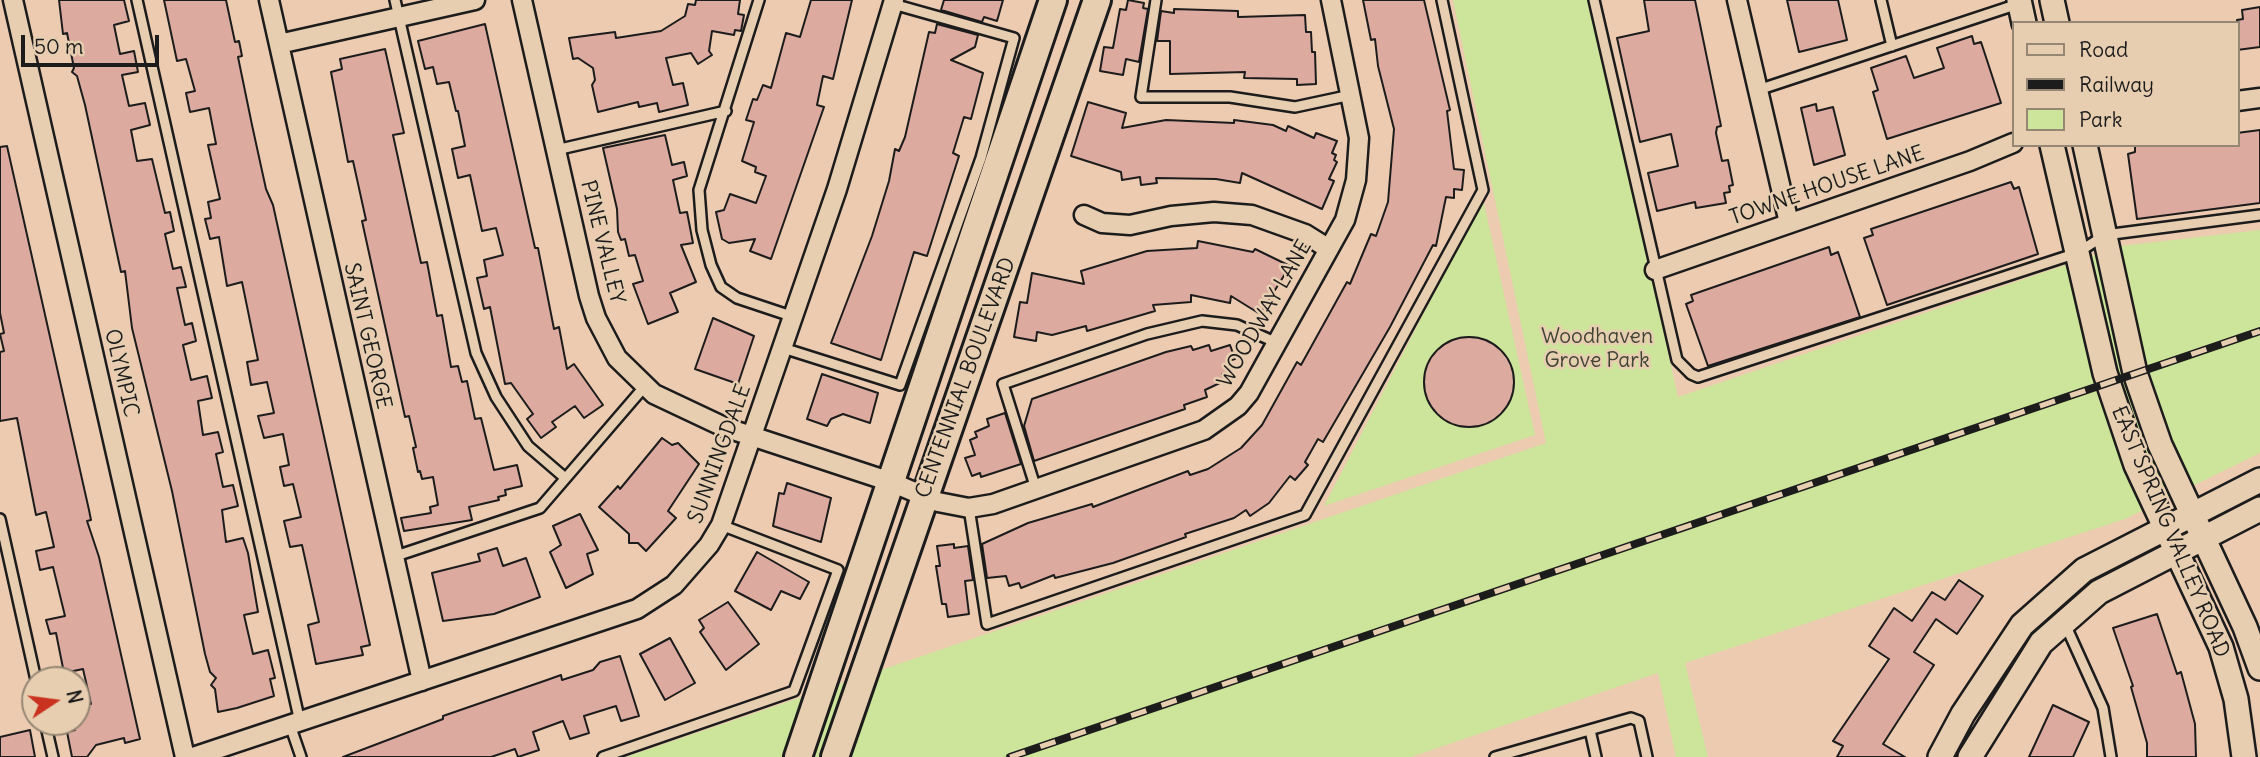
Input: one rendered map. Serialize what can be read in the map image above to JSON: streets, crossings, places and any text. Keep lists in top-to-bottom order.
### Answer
{
  "streets": {
    "main road": ["CENTENNIAL BOULEVARD"],
    "street": [
      "TOWNE HOUSE LANE",
      "PINE VALLEY",
      "WOODWAY LANE",
      "SAINT GEORGE",
      "OLYMPIC",
      "SUNNINGDALE",
      "EAST SPRING VALLEY ROAD"
    ]
  },
  "crossings": [
    ["PINE VALLEY", "WOODWAY LANE"],
    ["PINE VALLEY", "CENTENNIAL BOULEVARD"],
    ["PINE VALLEY", "SUNNINGDALE"],
    ["WOODWAY LANE", "CENTENNIAL BOULEVARD"],
    ["SAINT GEORGE", "SUNNINGDALE"]
  ],
  "parks": ["Woodhaven Grove Park"],
  "legend": ["Road", "Railway", "Park"],
  "scale_bar": "50 m",
  "north": "right"
}
